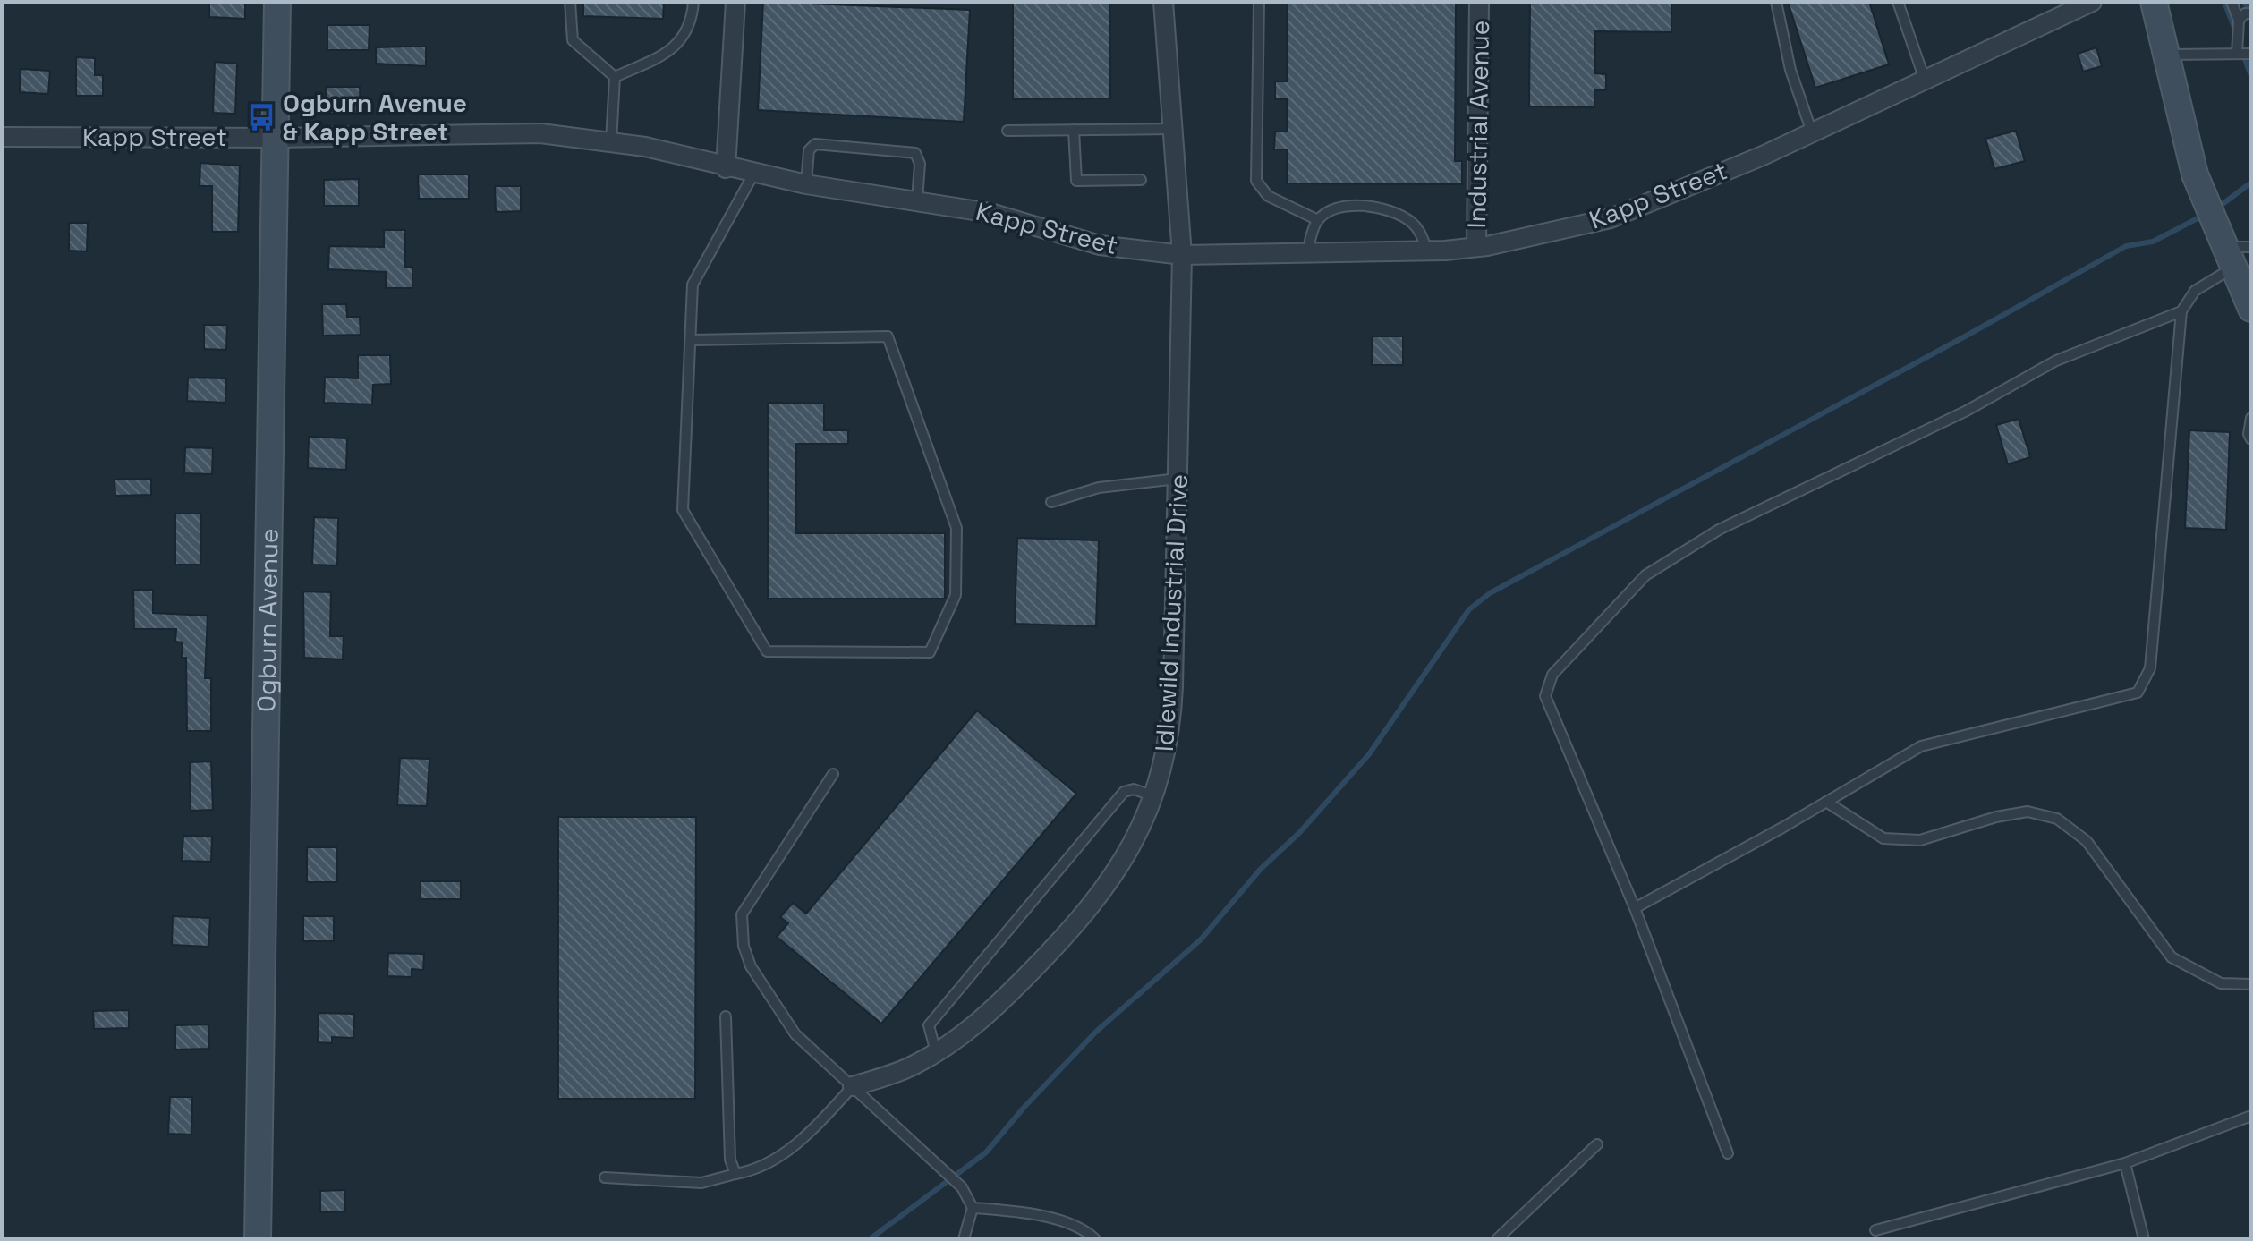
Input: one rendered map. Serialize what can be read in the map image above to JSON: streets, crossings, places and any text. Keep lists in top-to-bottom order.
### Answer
{
  "streets": {
    "street": [
      "Industrial Avenue",
      "Kapp Street",
      "Idlewild Industrial Drive",
      "Ogburn Avenue"
    ]
  },
  "crossings": [
    ["Industrial Avenue", "Kapp Street"],
    ["Kapp Street", "Idlewild Industrial Drive"],
    ["Kapp Street", "Ogburn Avenue"]
  ],
  "places": {
    "bus stop": ["Ogburn Avenue & Kapp Street"]
  }
}
